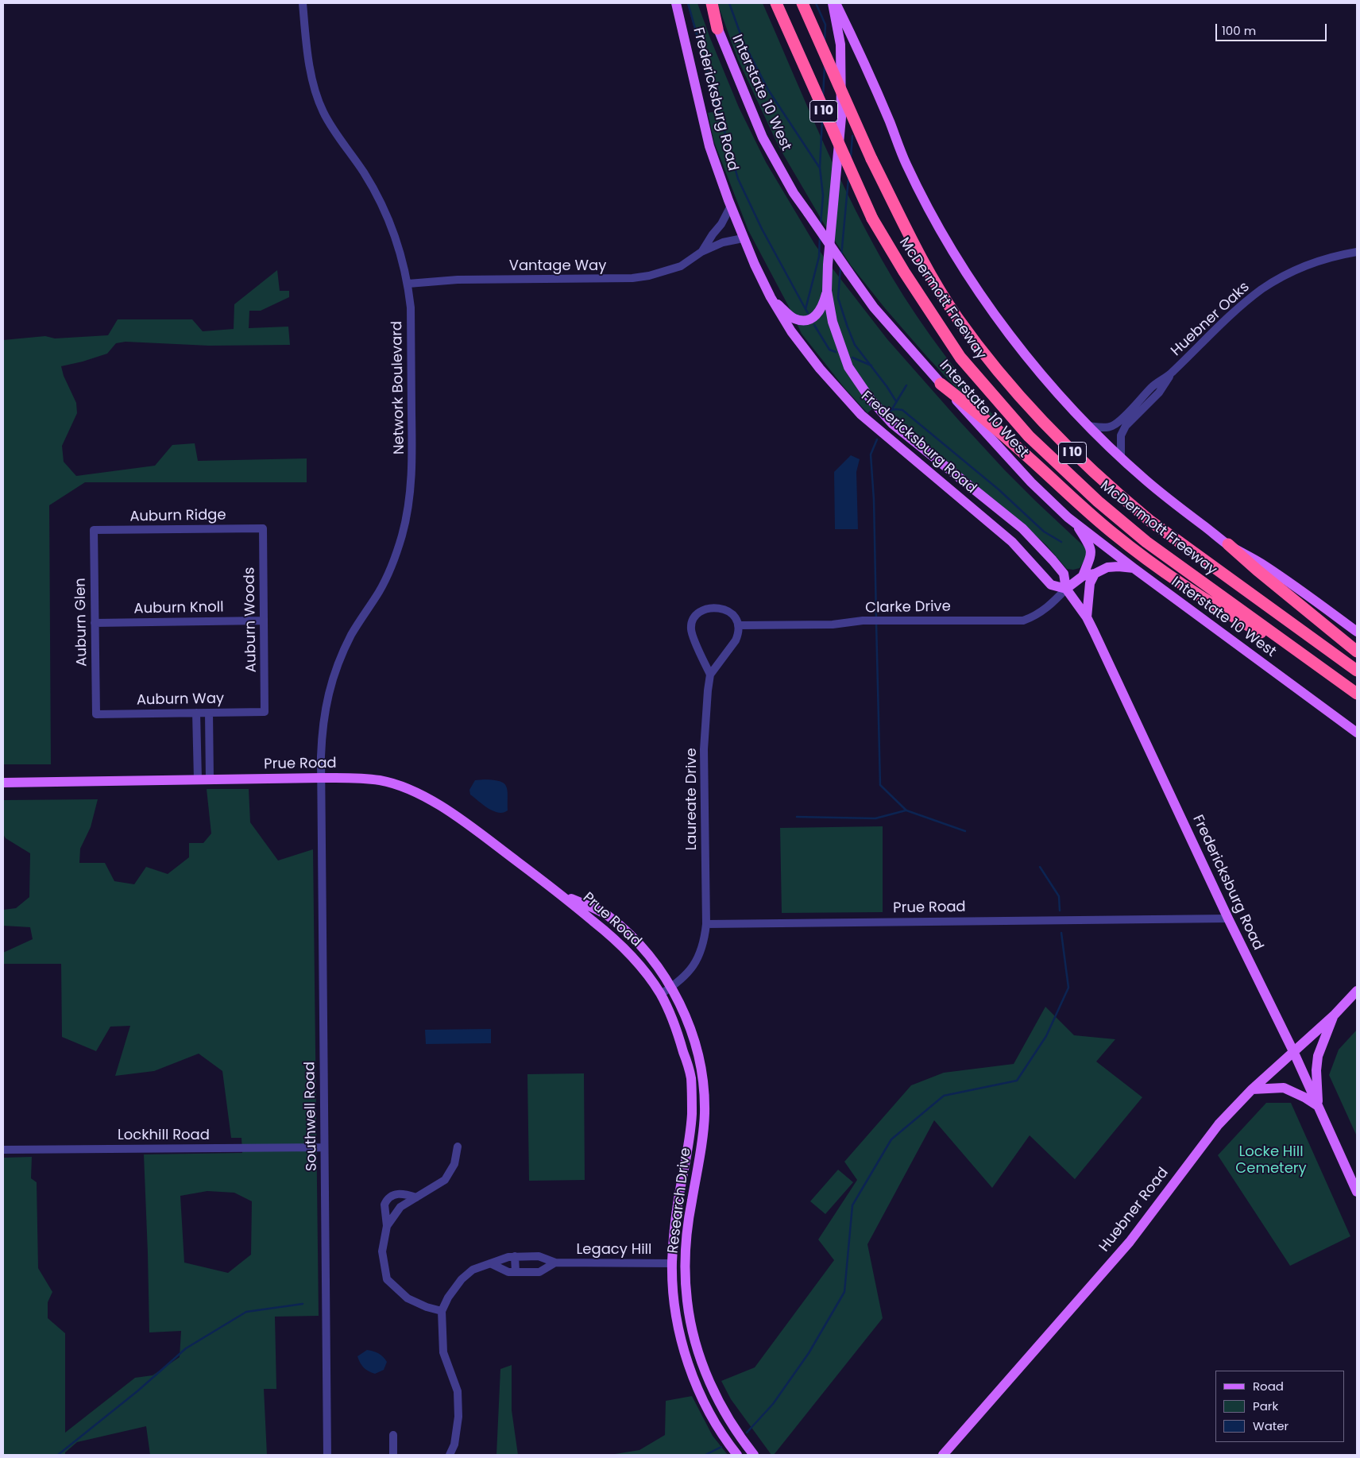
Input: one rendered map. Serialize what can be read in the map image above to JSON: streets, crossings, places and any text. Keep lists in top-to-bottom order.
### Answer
{
  "streets": {
    "highway": ["I 10", "McDermott Freeway"],
    "main road": [
      "Interstate 10 West",
      "Fredericksburg Road",
      "Prue Road",
      "Research Drive",
      "Huebner Road"
    ],
    "street": [
      "Vantage Way",
      "Huebner Oaks",
      "Network Boulevard",
      "Auburn Ridge",
      "Clarke Drive",
      "Auburn Knoll",
      "Auburn Woods",
      "Auburn Glen",
      "Auburn Way",
      "Laureate Drive",
      "Southwell Road",
      "Lockhill Road",
      "Legacy Hill"
    ]
  },
  "crossings": [
    ["Fredericksburg Road", "Vantage Way"],
    ["Fredericksburg Road", "Clarke Drive"],
    ["Fredericksburg Road", "Prue Road"],
    ["Fredericksburg Road", "Huebner Road"],
    ["Vantage Way", "Network Boulevard"],
    ["Network Boulevard", "Prue Road"],
    ["Network Boulevard", "Southwell Road"],
    ["Auburn Ridge", "Auburn Woods"],
    ["Auburn Ridge", "Auburn Glen"],
    ["Clarke Drive", "Laureate Drive"],
    ["Auburn Knoll", "Auburn Woods"],
    ["Auburn Knoll", "Auburn Glen"],
    ["Auburn Woods", "Auburn Way"],
    ["Auburn Glen", "Auburn Way"],
    ["Prue Road", "Laureate Drive"],
    ["Prue Road", "Southwell Road"],
    ["Prue Road", "Research Drive"],
    ["Southwell Road", "Lockhill Road"],
    ["Research Drive", "Legacy Hill"]
  ],
  "parks": ["Locke Hill Cemetery"],
  "legend": ["Road", "Park", "Water"],
  "scale_bar": "100 m"
}
